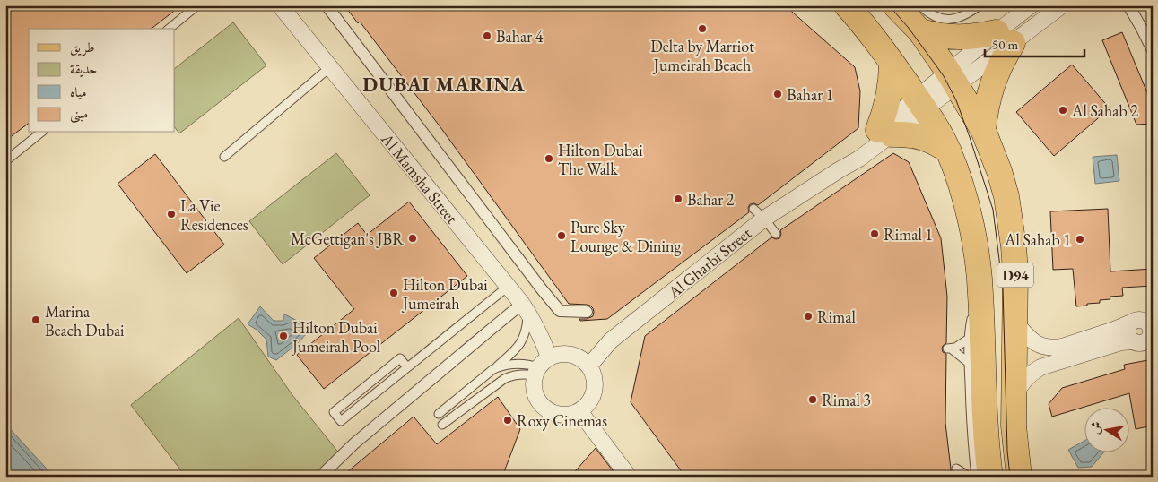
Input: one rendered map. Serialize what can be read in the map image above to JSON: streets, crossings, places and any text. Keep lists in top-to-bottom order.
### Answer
{
  "streets": {
    "main road": ["D94"],
    "street": ["Al Mamsha Street", "Al Gharbi Street"]
  },
  "crossings": [
    ["Al Mamsha Street", "Al Gharbi Street"],
    ["Al Gharbi Street", "D94"]
  ],
  "districts": ["DUBAI MARINA"],
  "places": [
    "Delta by Marriot Jumeirah Beach",
    "Bahar 4",
    "Bahar 1",
    "Al Sahab 2",
    "Hilton Dubai The Walk",
    "Bahar 2",
    "La Vie Residences",
    "Rimal 1",
    "Pure Sky Lounge & Dining",
    "McGettigan's JBR",
    "Al Sahab 1",
    "Hilton Dubai Jumeirah",
    "Rimal",
    "Marina Beach Dubai",
    "Hilton Dubai Jumeirah Pool",
    "Rimal 3",
    "Roxy Cinemas"
  ],
  "legend": [
    "طريق",
    "حديقة",
    "مياه",
    "مبنى"
  ],
  "scale_bar": "50 m",
  "north": "left"
}
